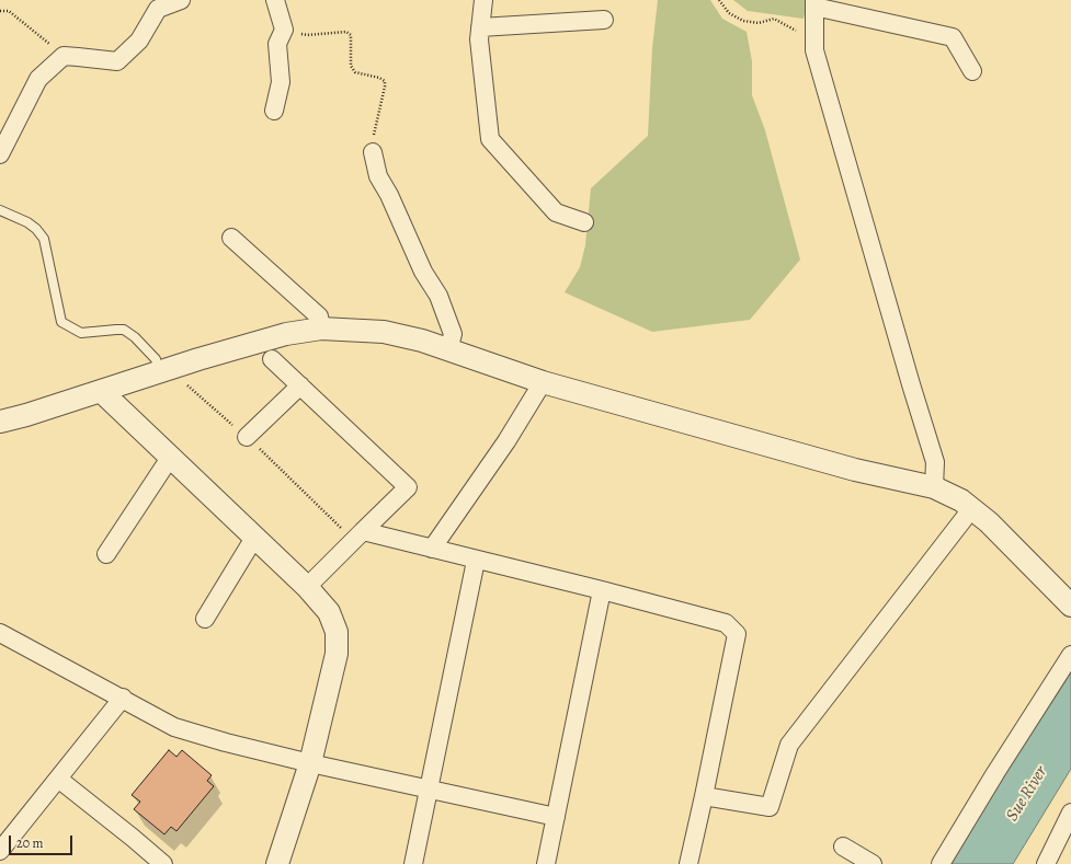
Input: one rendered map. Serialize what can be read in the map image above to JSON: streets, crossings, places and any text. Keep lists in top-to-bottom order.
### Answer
{
  "water": ["Sue River"],
  "scale_bar": "20 m"
}
